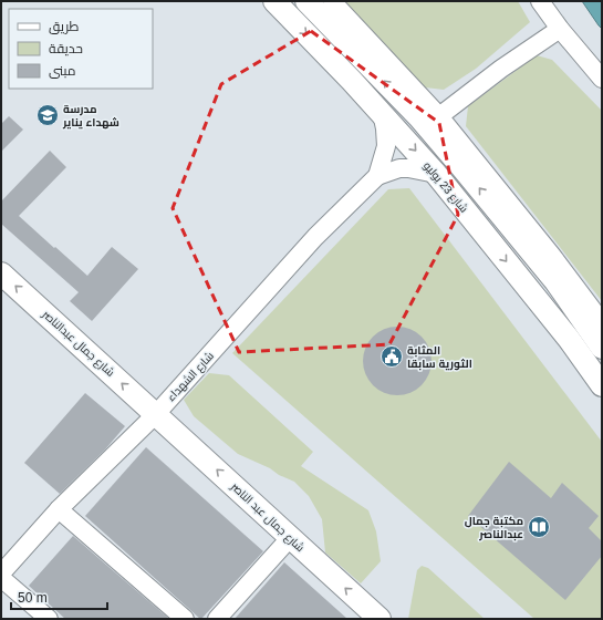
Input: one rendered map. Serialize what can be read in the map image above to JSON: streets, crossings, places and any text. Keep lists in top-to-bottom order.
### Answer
{
  "streets": {
    "main road": ["شارع 23 يوليو", "شارع جمال عبدالناصر", "شارع جمال عبد الناصر"],
    "street": ["شارع الشهداء"]
  },
  "crossings": [
    ["شارع 23 يوليو", "شارع الشهداء"],
    ["شارع جمال عبدالناصر", "شارع الشهداء"],
    ["شارع جمال عبدالناصر", "شارع جمال عبد الناصر"],
    ["شارع الشهداء", "شارع جمال عبد الناصر"]
  ],
  "one_way": ["شارع جمال عبدالناصر", "شارع جمال عبد الناصر"],
  "places": {
    "school or university": ["مدرسة شهداء يناير"],
    "public building": ["المثابة الثورية سابقا"],
    "library": ["مكتبة جمال عبدالناصر"]
  },
  "legend": ["طريق", "حديقة", "مبنى"],
  "scale_bar": "50 m"
}
